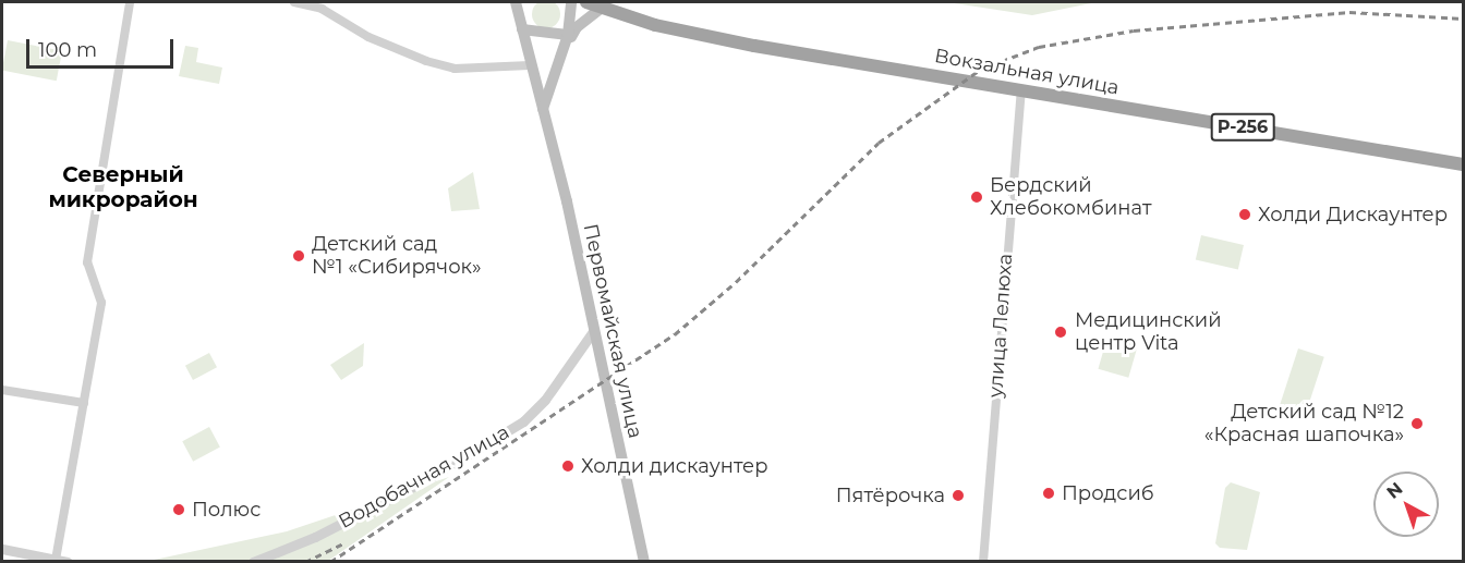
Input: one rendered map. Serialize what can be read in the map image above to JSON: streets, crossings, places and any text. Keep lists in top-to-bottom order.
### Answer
{
  "streets": {
    "highway": ["Вокзальная улица", "Р-256"],
    "main road": ["Первомайская улица"],
    "street": ["улица Лелюха", "Водобачная улица"]
  },
  "crossings": [
    ["Вокзальная улица", "улица Лелюха"],
    ["Первомайская улица", "Водобачная улица"]
  ],
  "districts": ["Северный микрорайон"],
  "places": [
    "Бердский Хлебокомбинат",
    "Холди Дискаунтер",
    "Детский сад №1 «Сибирячок»",
    "Медицинский центр Vita",
    "Детский сад №12 «Красная шапочка»",
    "Холди дискаунтер",
    "Продсиб",
    "Пятёрочка",
    "Полюс"
  ],
  "scale_bar": "100 m",
  "north": "top left"
}
